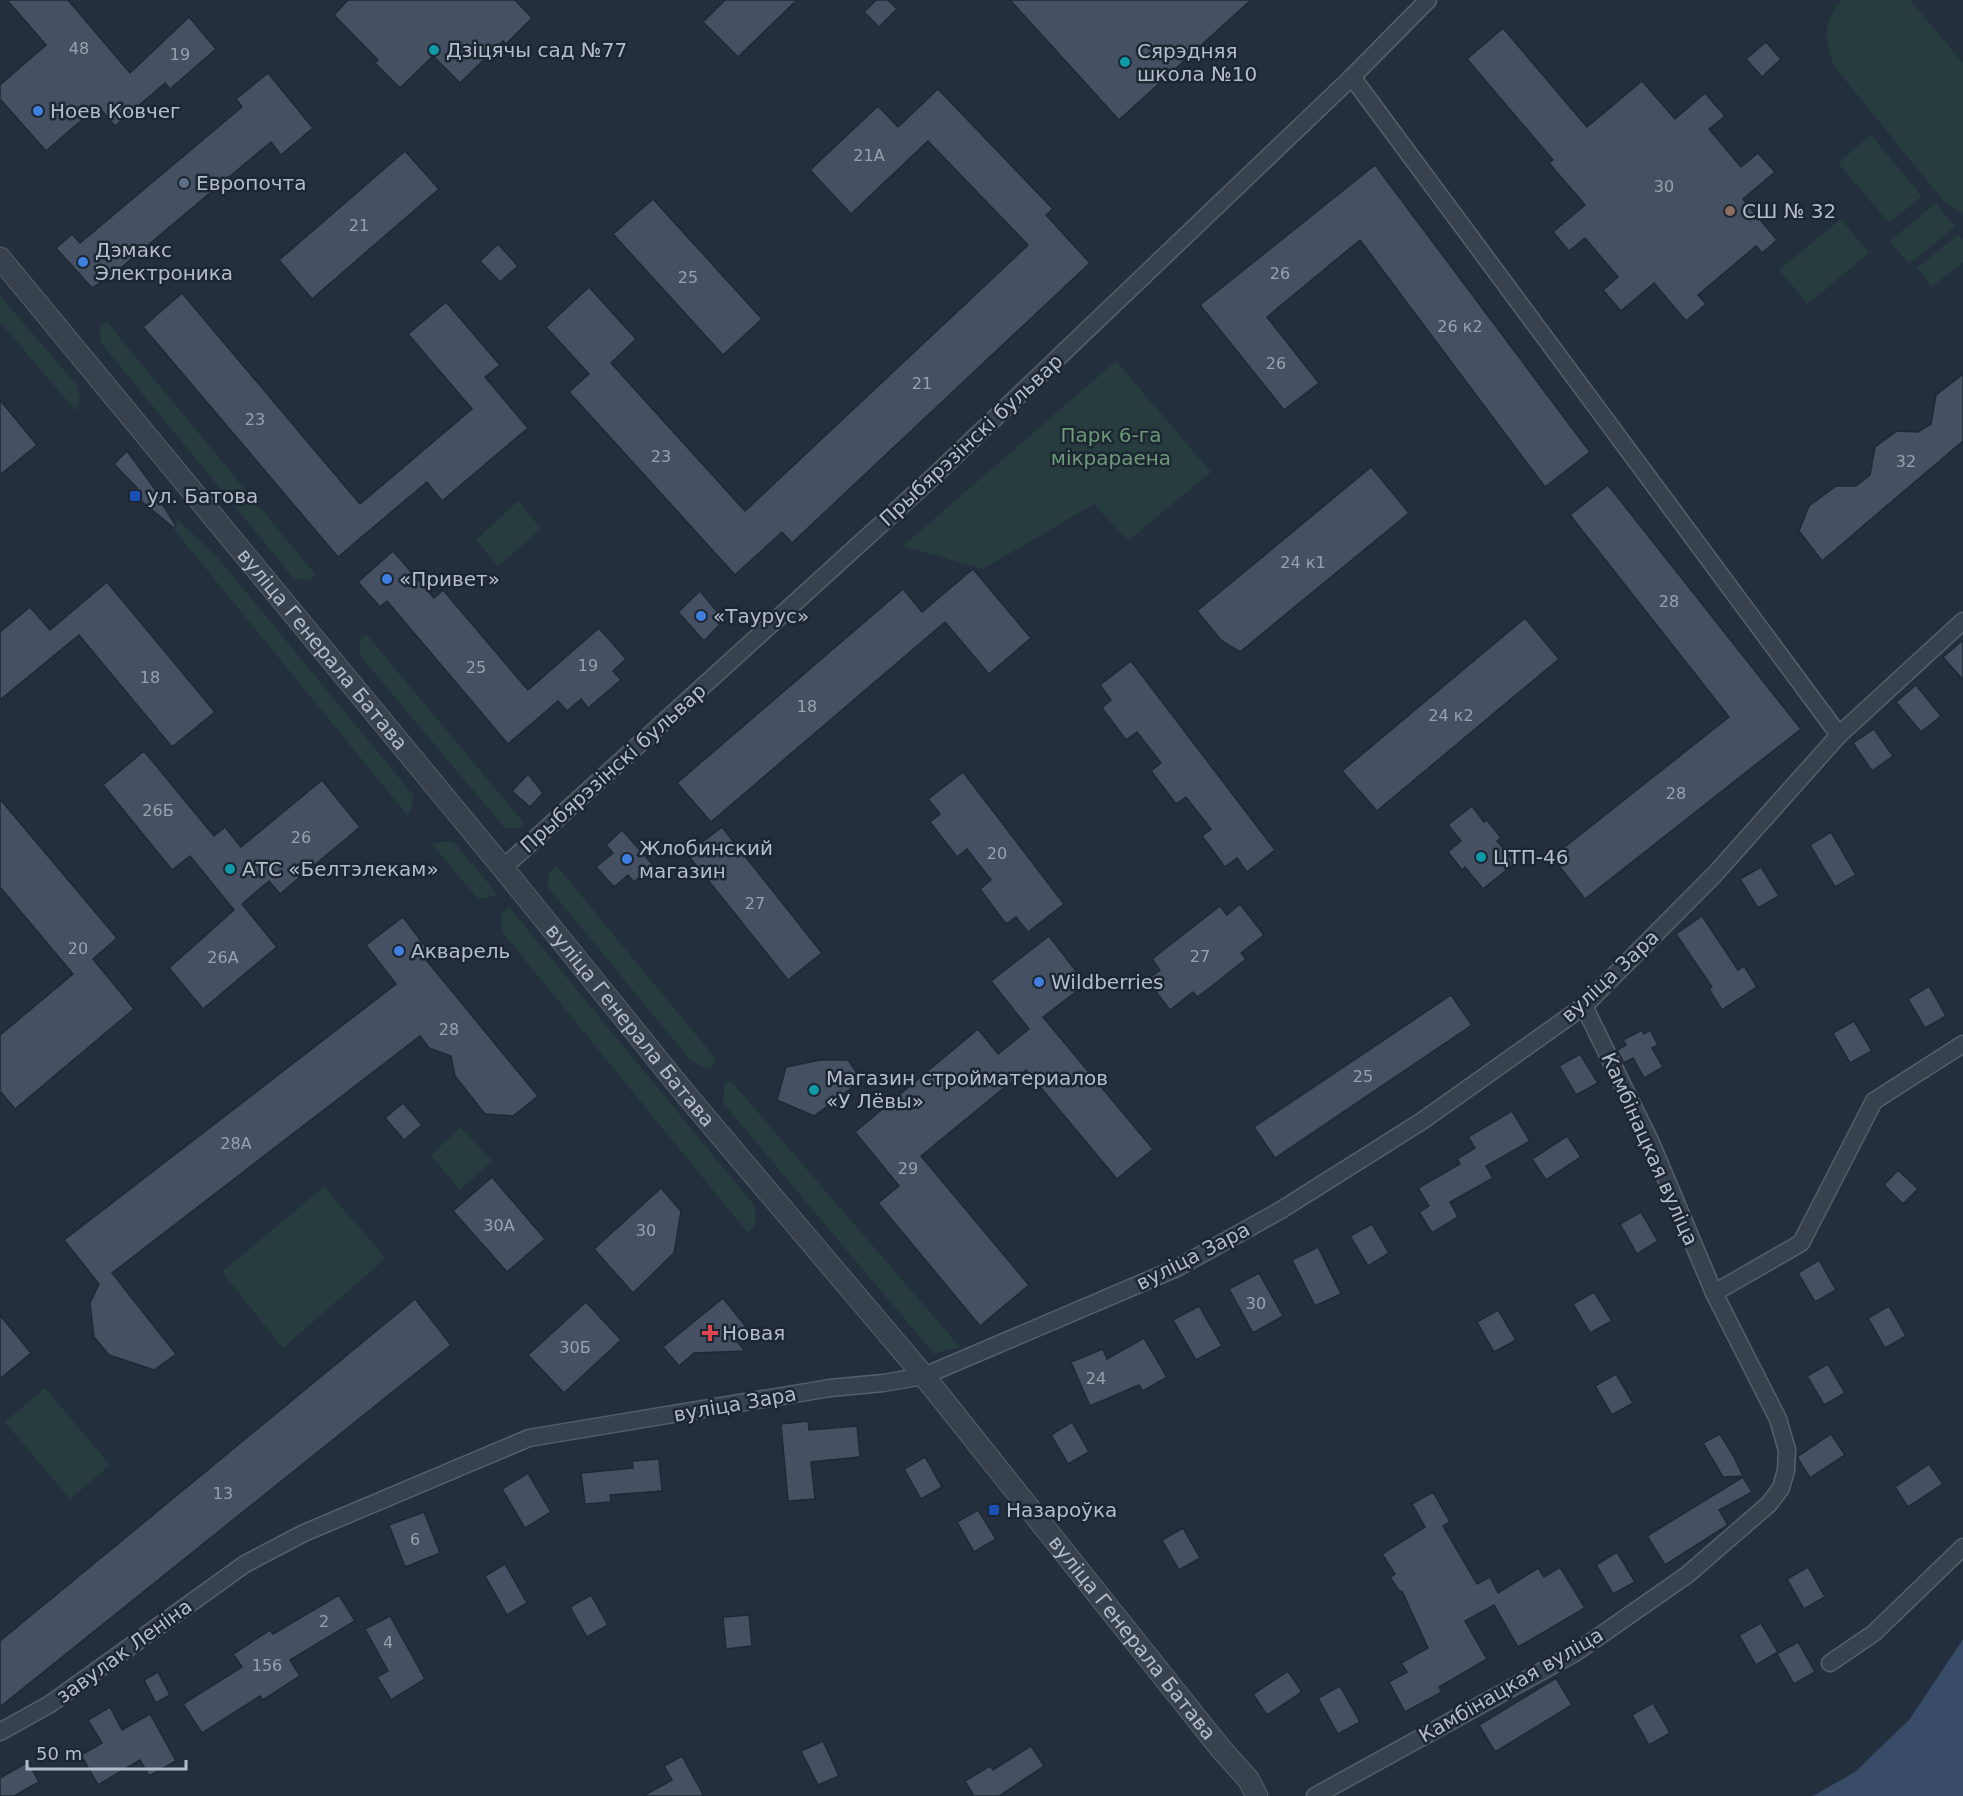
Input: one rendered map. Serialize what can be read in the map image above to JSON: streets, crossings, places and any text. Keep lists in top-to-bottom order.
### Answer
{
  "streets": {
    "street": [
      "Прыбярэзінскі бульвар",
      "вуліца Генерала Батава",
      "вуліца Зара",
      "Камбінацкая вуліца",
      "завулак Леніна"
    ]
  },
  "crossings": [
    ["Прыбярэзінскі бульвар", "вуліца Генерала Батава"],
    ["вуліца Генерала Батава", "вуліца Зара"],
    ["вуліца Зара", "Камбінацкая вуліца"],
    ["вуліца Зара", "завулак Леніна"]
  ],
  "parks": ["Парк 6-га мікрараена"],
  "places": {
    "other": [
      "Дзіцячы сад №77",
      "Сярэдняя школа №10",
      "Ноев Ковчег",
      "Европочта",
      "СШ № 32",
      "Дэмакс Электроника",
      "«Привет»",
      "«Таурус»",
      "ЦТП-46",
      "Жлобинский магазин",
      "АТС «Белтэлекам»",
      "Акварель",
      "Wildberries",
      "Магазин стройматериалов «У Лёвы»"
    ],
    "transit": ["ул. Батова", "Назароўка"],
    "health": ["Новая"]
  },
  "house_numbers": [
    "48",
    "19",
    "21А",
    "30",
    "21",
    "26",
    "25",
    "26 к2",
    "26",
    "21",
    "23",
    "23",
    "32",
    "24 к1",
    "28",
    "19",
    "25",
    "18",
    "18",
    "24 к2",
    "28",
    "26Б",
    "26",
    "20",
    "27",
    "20",
    "27",
    "26А",
    "28",
    "25",
    "28А",
    "29",
    "30А",
    "30",
    "30",
    "30Б",
    "24",
    "13",
    "6",
    "2",
    "4",
    "156"
  ],
  "scale_bar": "50 m"
}
